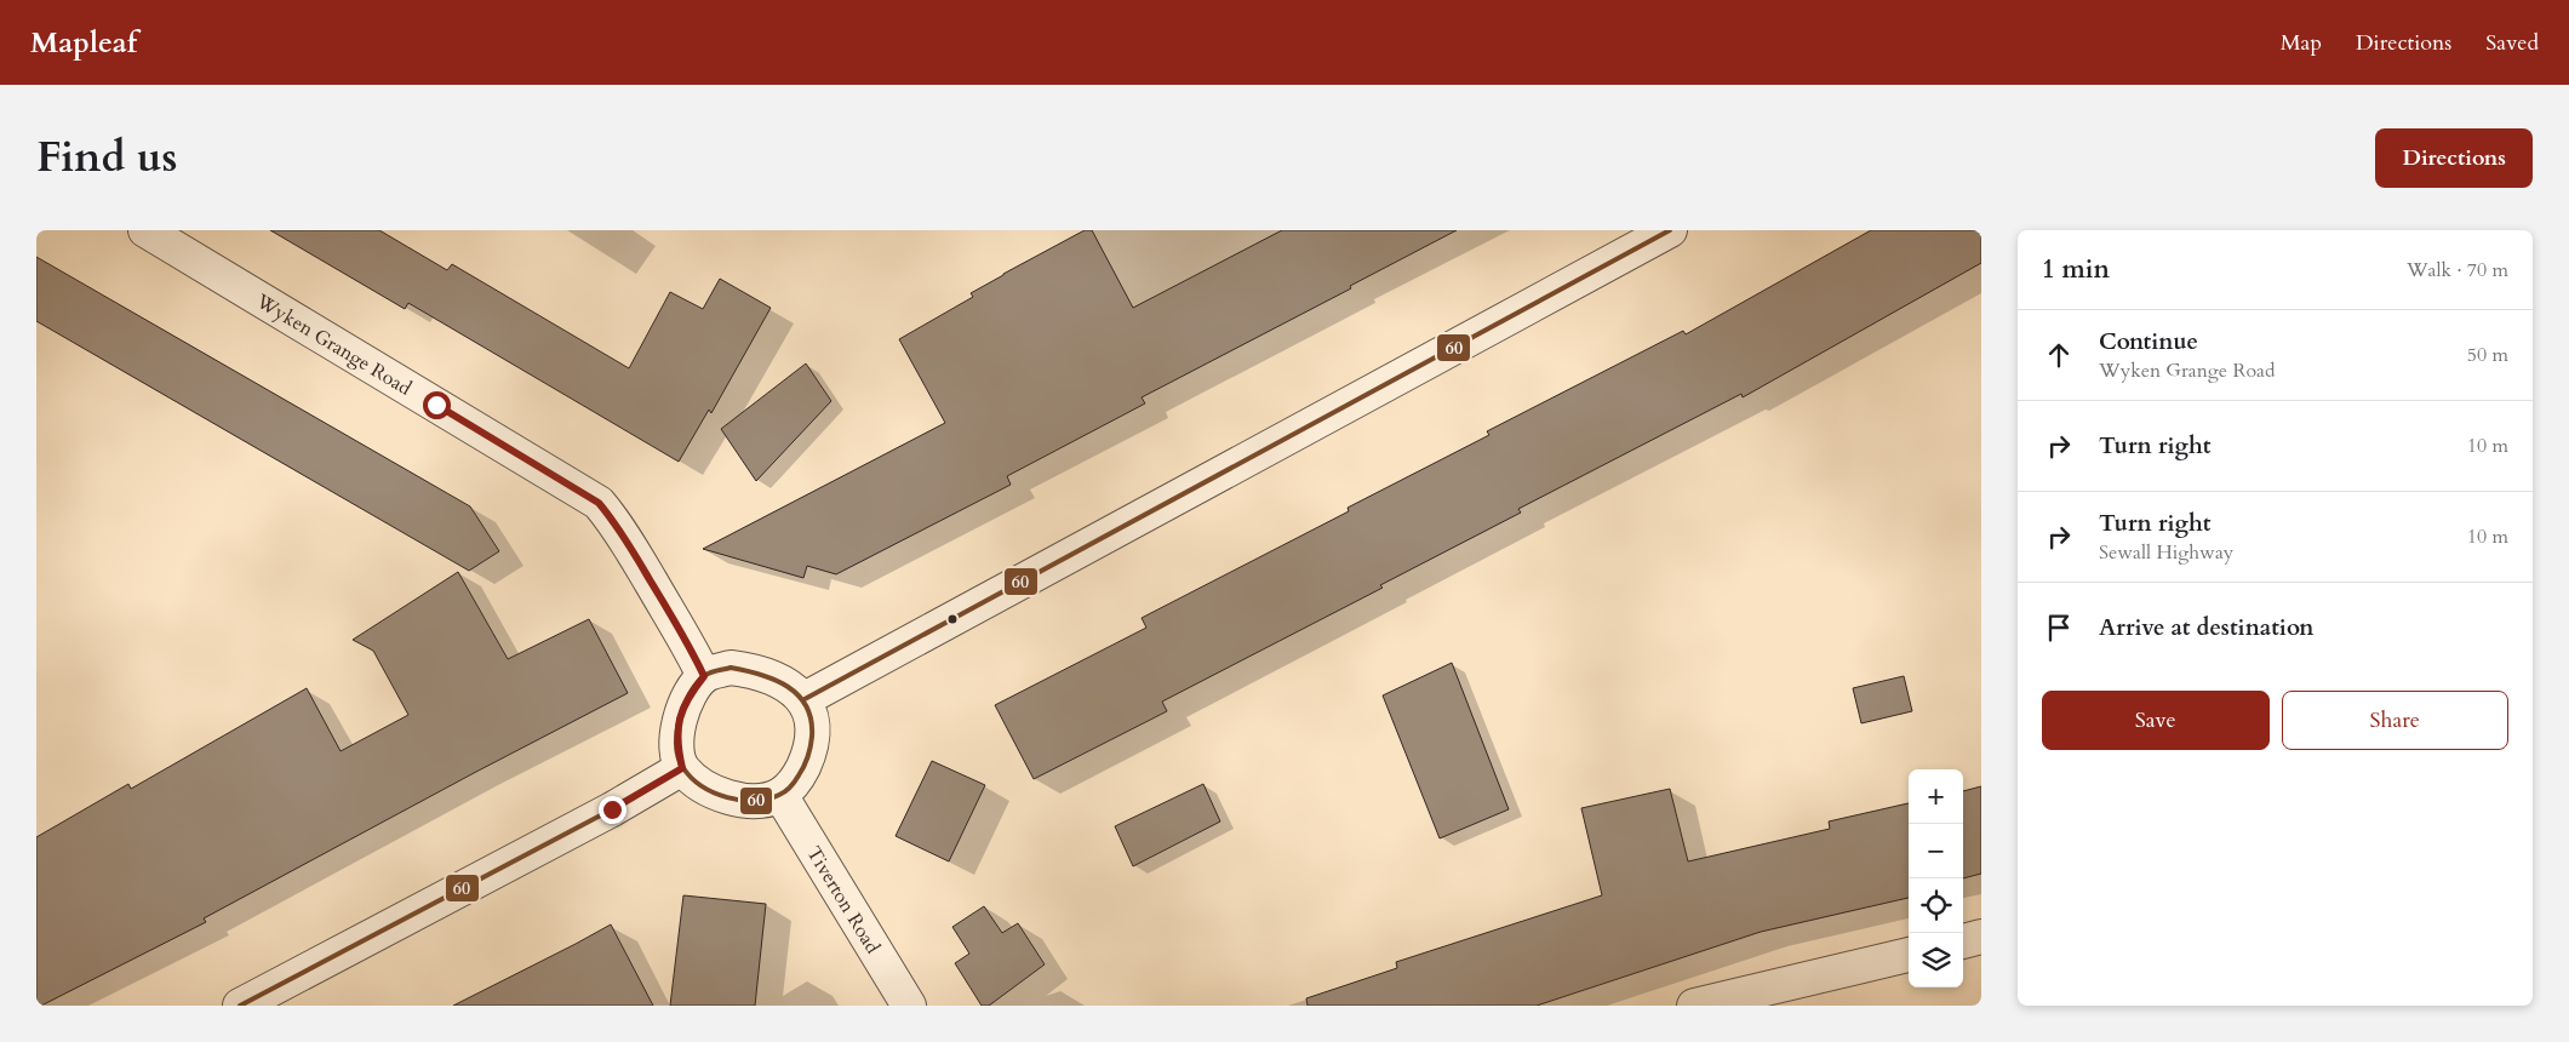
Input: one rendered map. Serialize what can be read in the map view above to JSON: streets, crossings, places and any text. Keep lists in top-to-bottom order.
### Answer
{
  "streets": {
    "street": ["Wyken Grange Road", "Tiverton Road"]
  },
  "crossings": [
    ["Wyken Grange Road", "Tiverton Road"]
  ],
  "lines": ["transit line 60"],
  "page": {
    "header": "Mapleaf",
    "nav": ["Map", "Directions", "Saved"],
    "title": "Find us",
    "buttons": [
      "Directions",
      ["Save", "Share"]
    ],
    "heading": ["1 min", "Walk · 70 m"],
    "list": [
      ["Continue", "Wyken Grange Road", "50 m"],
      ["Turn right", "10 m"],
      ["Turn right", "Sewall Highway", "10 m"],
      "Arrive at destination"
    ],
    "map_buttons": ["+", "−"]
  }
}
